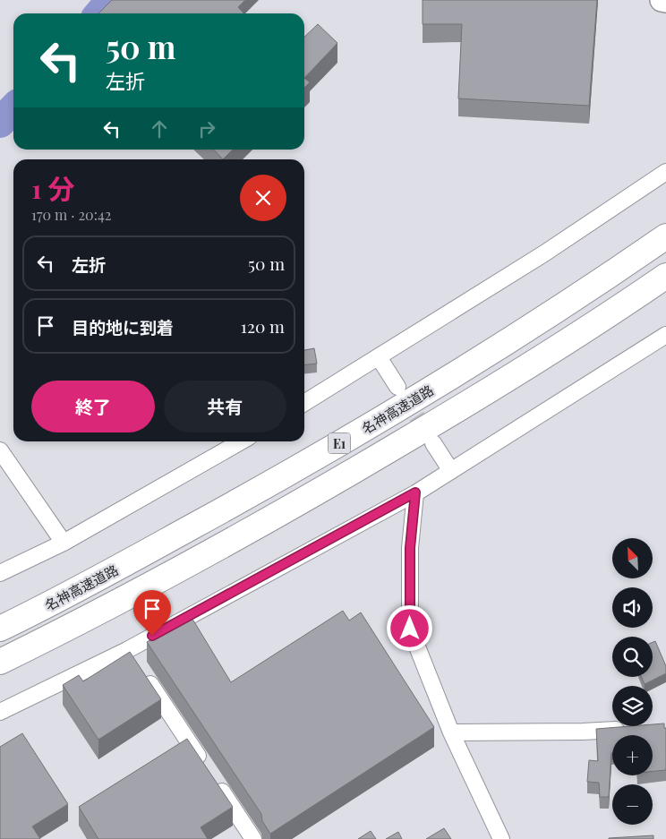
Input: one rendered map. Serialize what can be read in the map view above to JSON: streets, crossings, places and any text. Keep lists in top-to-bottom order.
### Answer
{
  "streets": {
    "highway": ["名神高速道路", "E1"]
  },
  "north": "top left",
  "page": {
    "turn": ["50 m", "左折"],
    "heading": ["1 分", "170 m · 20:42"],
    "list": [
      {
        "name": "左折",
        "value": "50 m"
      },
      {
        "name": "目的地に到着",
        "value": "120 m"
      }
    ],
    "buttons": ["終了", "共有"],
    "map_buttons": ["+", "−"]
  }
}
